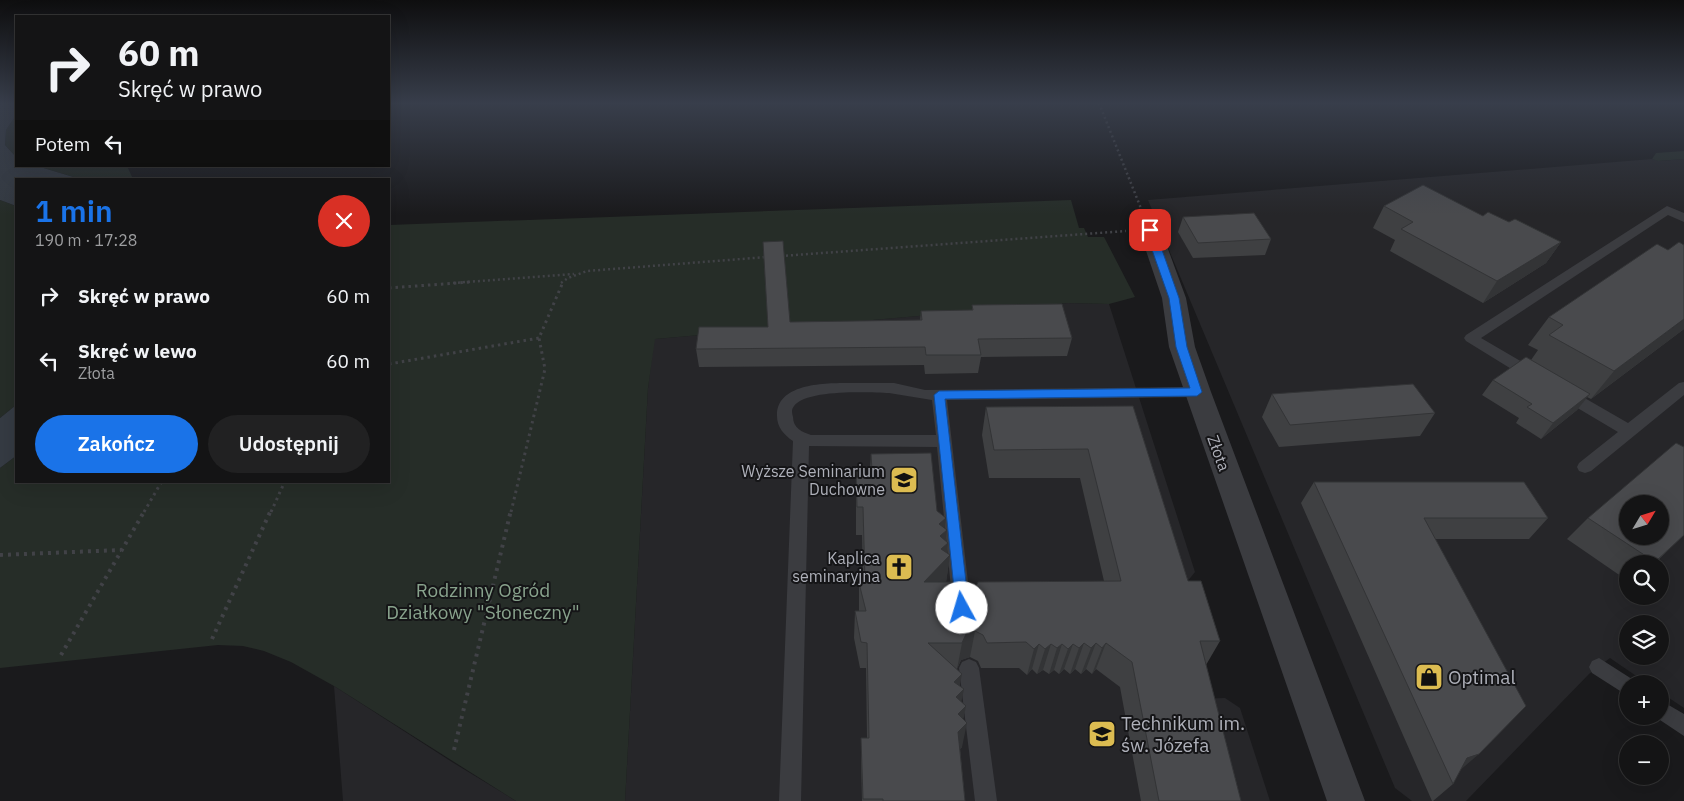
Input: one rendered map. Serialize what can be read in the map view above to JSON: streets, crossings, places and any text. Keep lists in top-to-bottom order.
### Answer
{
  "streets": {
    "street": ["Złota"]
  },
  "parks": ["Rodzinny Ogród Działkowy \"Słoneczny\""],
  "places": {
    "school or university": ["Wyższe Seminarium Duchowne", "Technikum im. św. Józefa"],
    "church": ["Kaplica seminaryjna"],
    "shop": ["Optimal"]
  },
  "north": "top right",
  "page": {
    "turn": ["60 m", "Skręć w prawo"],
    "then": "Potem",
    "heading": ["1 min", "190 m · 17:28"],
    "list": [
      {
        "name": "Skręć w prawo",
        "value": "60 m"
      },
      {
        "name": "Skręć w lewo",
        "note": "Złota",
        "value": "60 m"
      }
    ],
    "buttons": ["Zakończ", "Udostępnij"],
    "map_buttons": ["+", "−"]
  }
}
